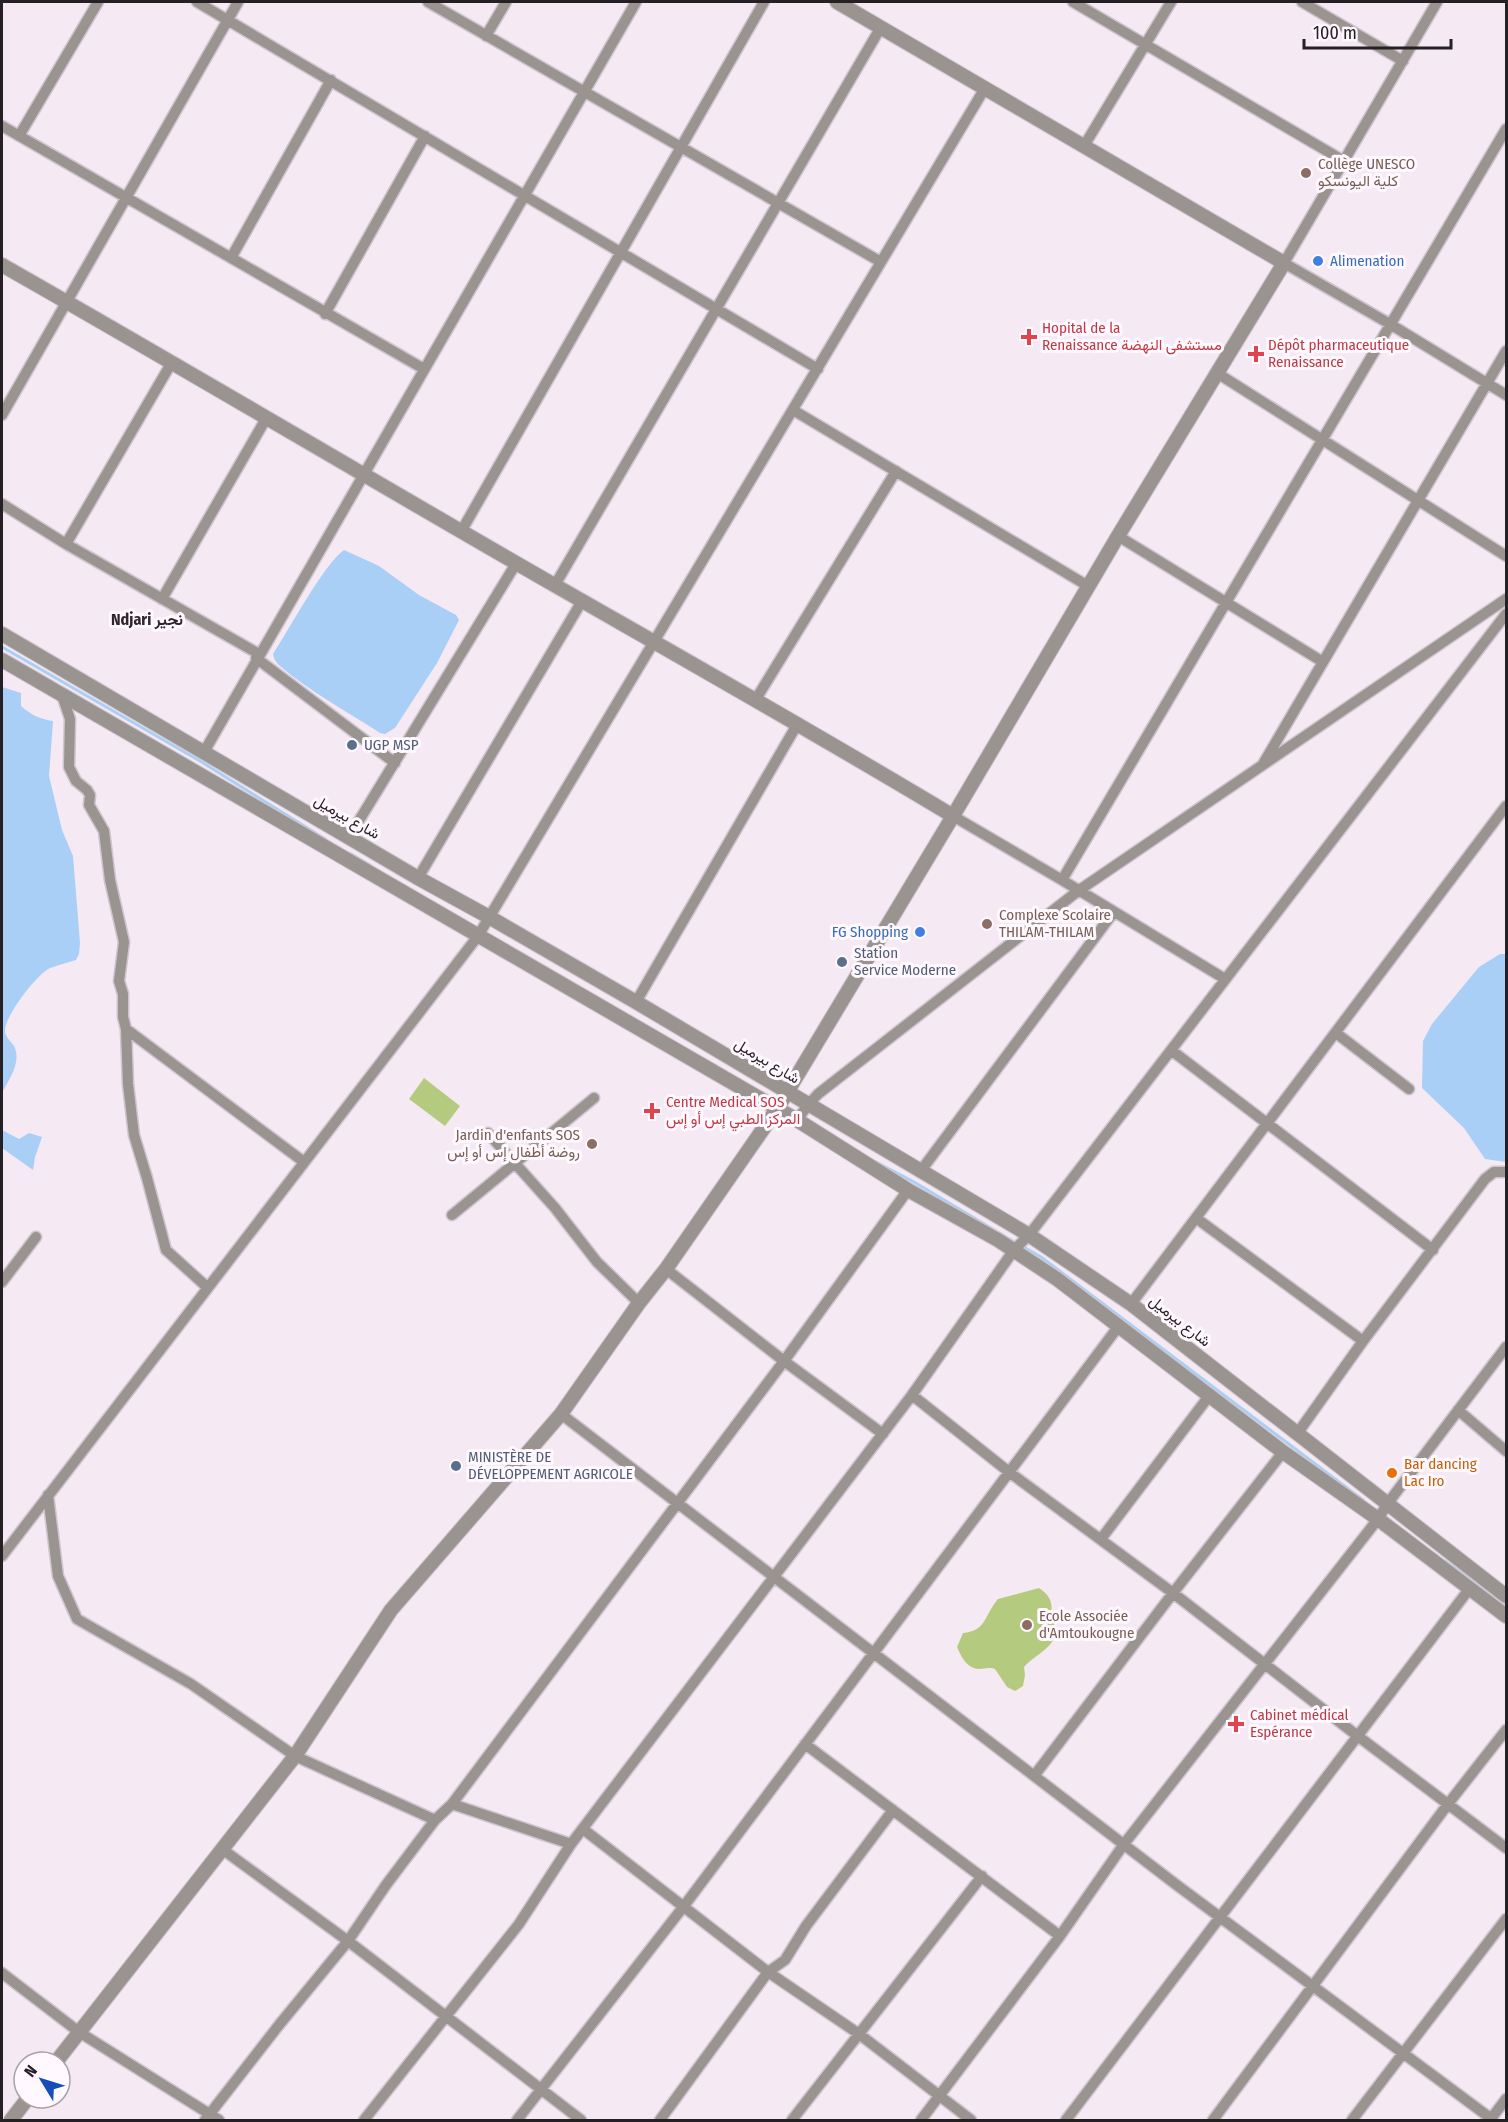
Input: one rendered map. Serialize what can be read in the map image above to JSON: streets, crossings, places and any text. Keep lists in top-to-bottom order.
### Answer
{
  "streets": {
    "street": ["شارع بيرميل"]
  },
  "districts": ["Ndjari نجير"],
  "places": {
    "other": [
      "Collège UNESCO كلية اليونسكو",
      "Alimenation",
      "UGP MSP",
      "Complexe Scolaire THILAM-THILAM",
      "FG Shopping",
      "Station Service Moderne",
      "Jardin d'enfants SOS روضة أطفال إس أو إس",
      "MINISTÈRE DE DÉVELOPPEMENT AGRICOLE",
      "Bar dancing Lac Iro",
      "Ecole Associée d'Amtoukougne"
    ],
    "health": [
      "Hopital de la Renaissance مستشفى النهضة",
      "Dépôt pharmaceutique Renaissance",
      "Centre Medical SOS المركز الطبي إس أو إس",
      "Cabinet médical Espérance"
    ]
  },
  "scale_bar": "100 m",
  "north": "top left"
}
